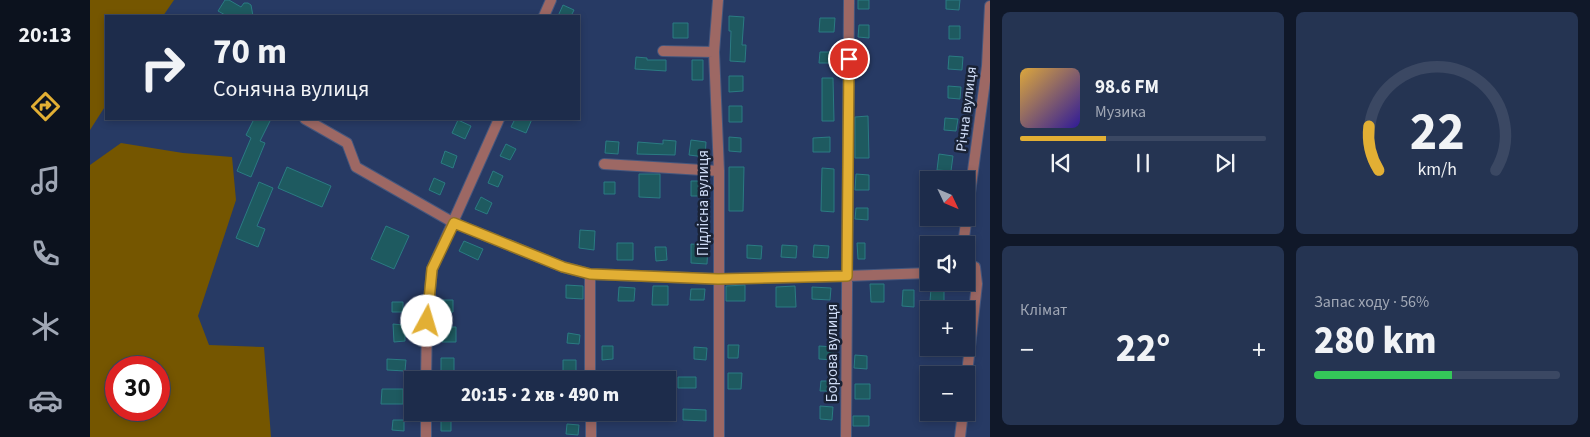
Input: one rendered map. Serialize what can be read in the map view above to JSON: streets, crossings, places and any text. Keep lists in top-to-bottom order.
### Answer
{
  "streets": {
    "street": ["Річна вулиця", "Підлісна вулиця", "Борова вулиця"]
  },
  "north": "bottom right",
  "page": {
    "tabs": "20:13",
    "turn": ["70 m", "Сонячна вулиця"],
    "song": ["98.6 FM", "Музика"],
    "map_buttons": ["+", "−"],
    "tile": [
      "Клімат",
      ["Запас ходу · 56%", "280 km"]
    ],
    "heat": ["−", "22°", "+"],
    "limit": "30",
    "trip": "20:15 · 2 хв · 490 m",
    "gauge": ["22", "km/h"]
  }
}
